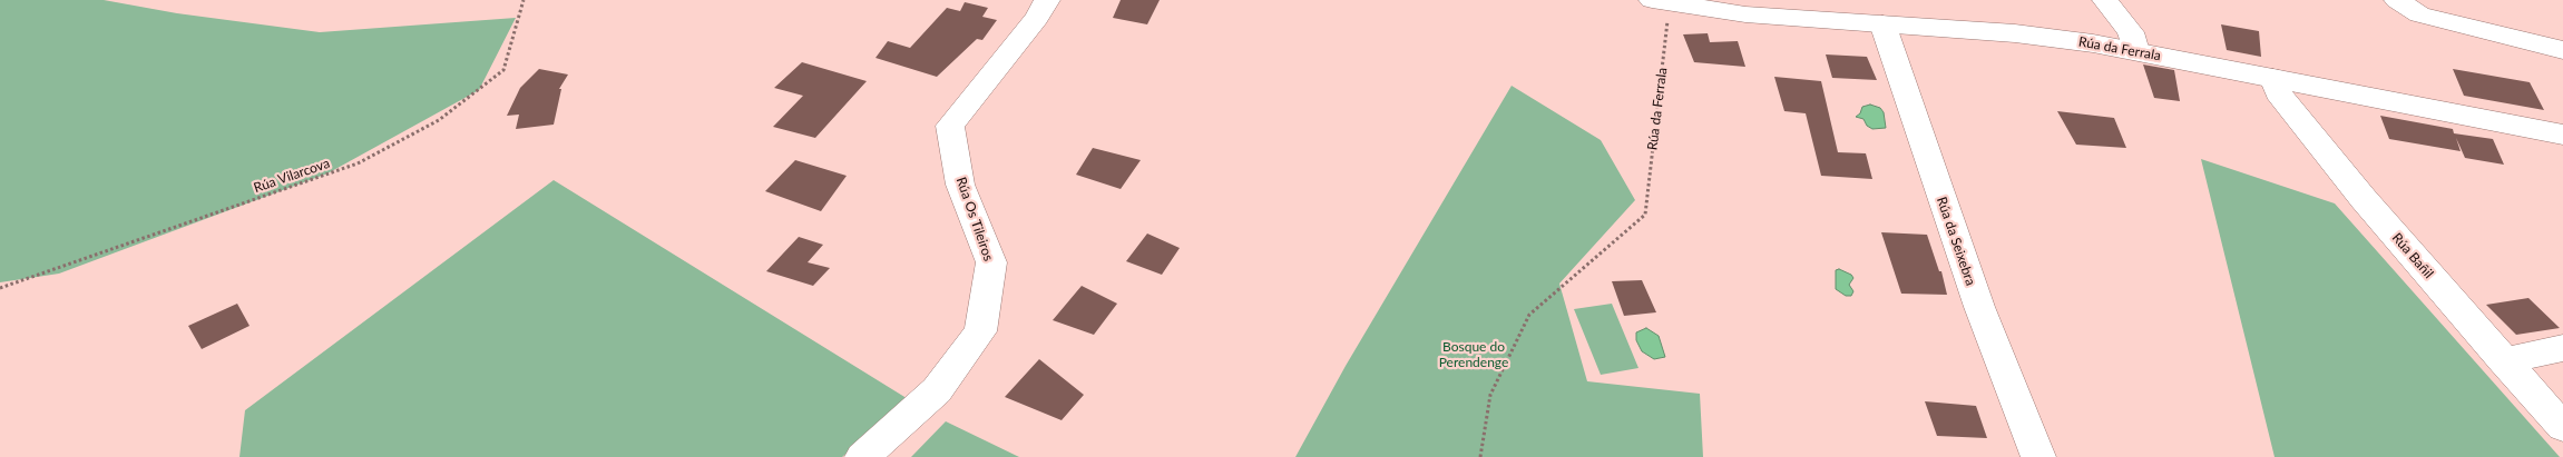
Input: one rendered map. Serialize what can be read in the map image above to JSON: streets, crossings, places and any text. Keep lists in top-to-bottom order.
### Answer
{
  "streets": {
    "street": [
      "Rúa da Ferrala",
      "Rúa Os Tileiros",
      "Rúa da Seixebra",
      "Rúa Bañil"
    ],
    "path": ["Rúa Vilarcova"]
  },
  "crossings": [
    ["Rúa da Ferrala", "Rúa da Seixebra"],
    ["Rúa da Ferrala", "Rúa Bañil"]
  ],
  "parks": ["Bosque do Perendenge"]
}
